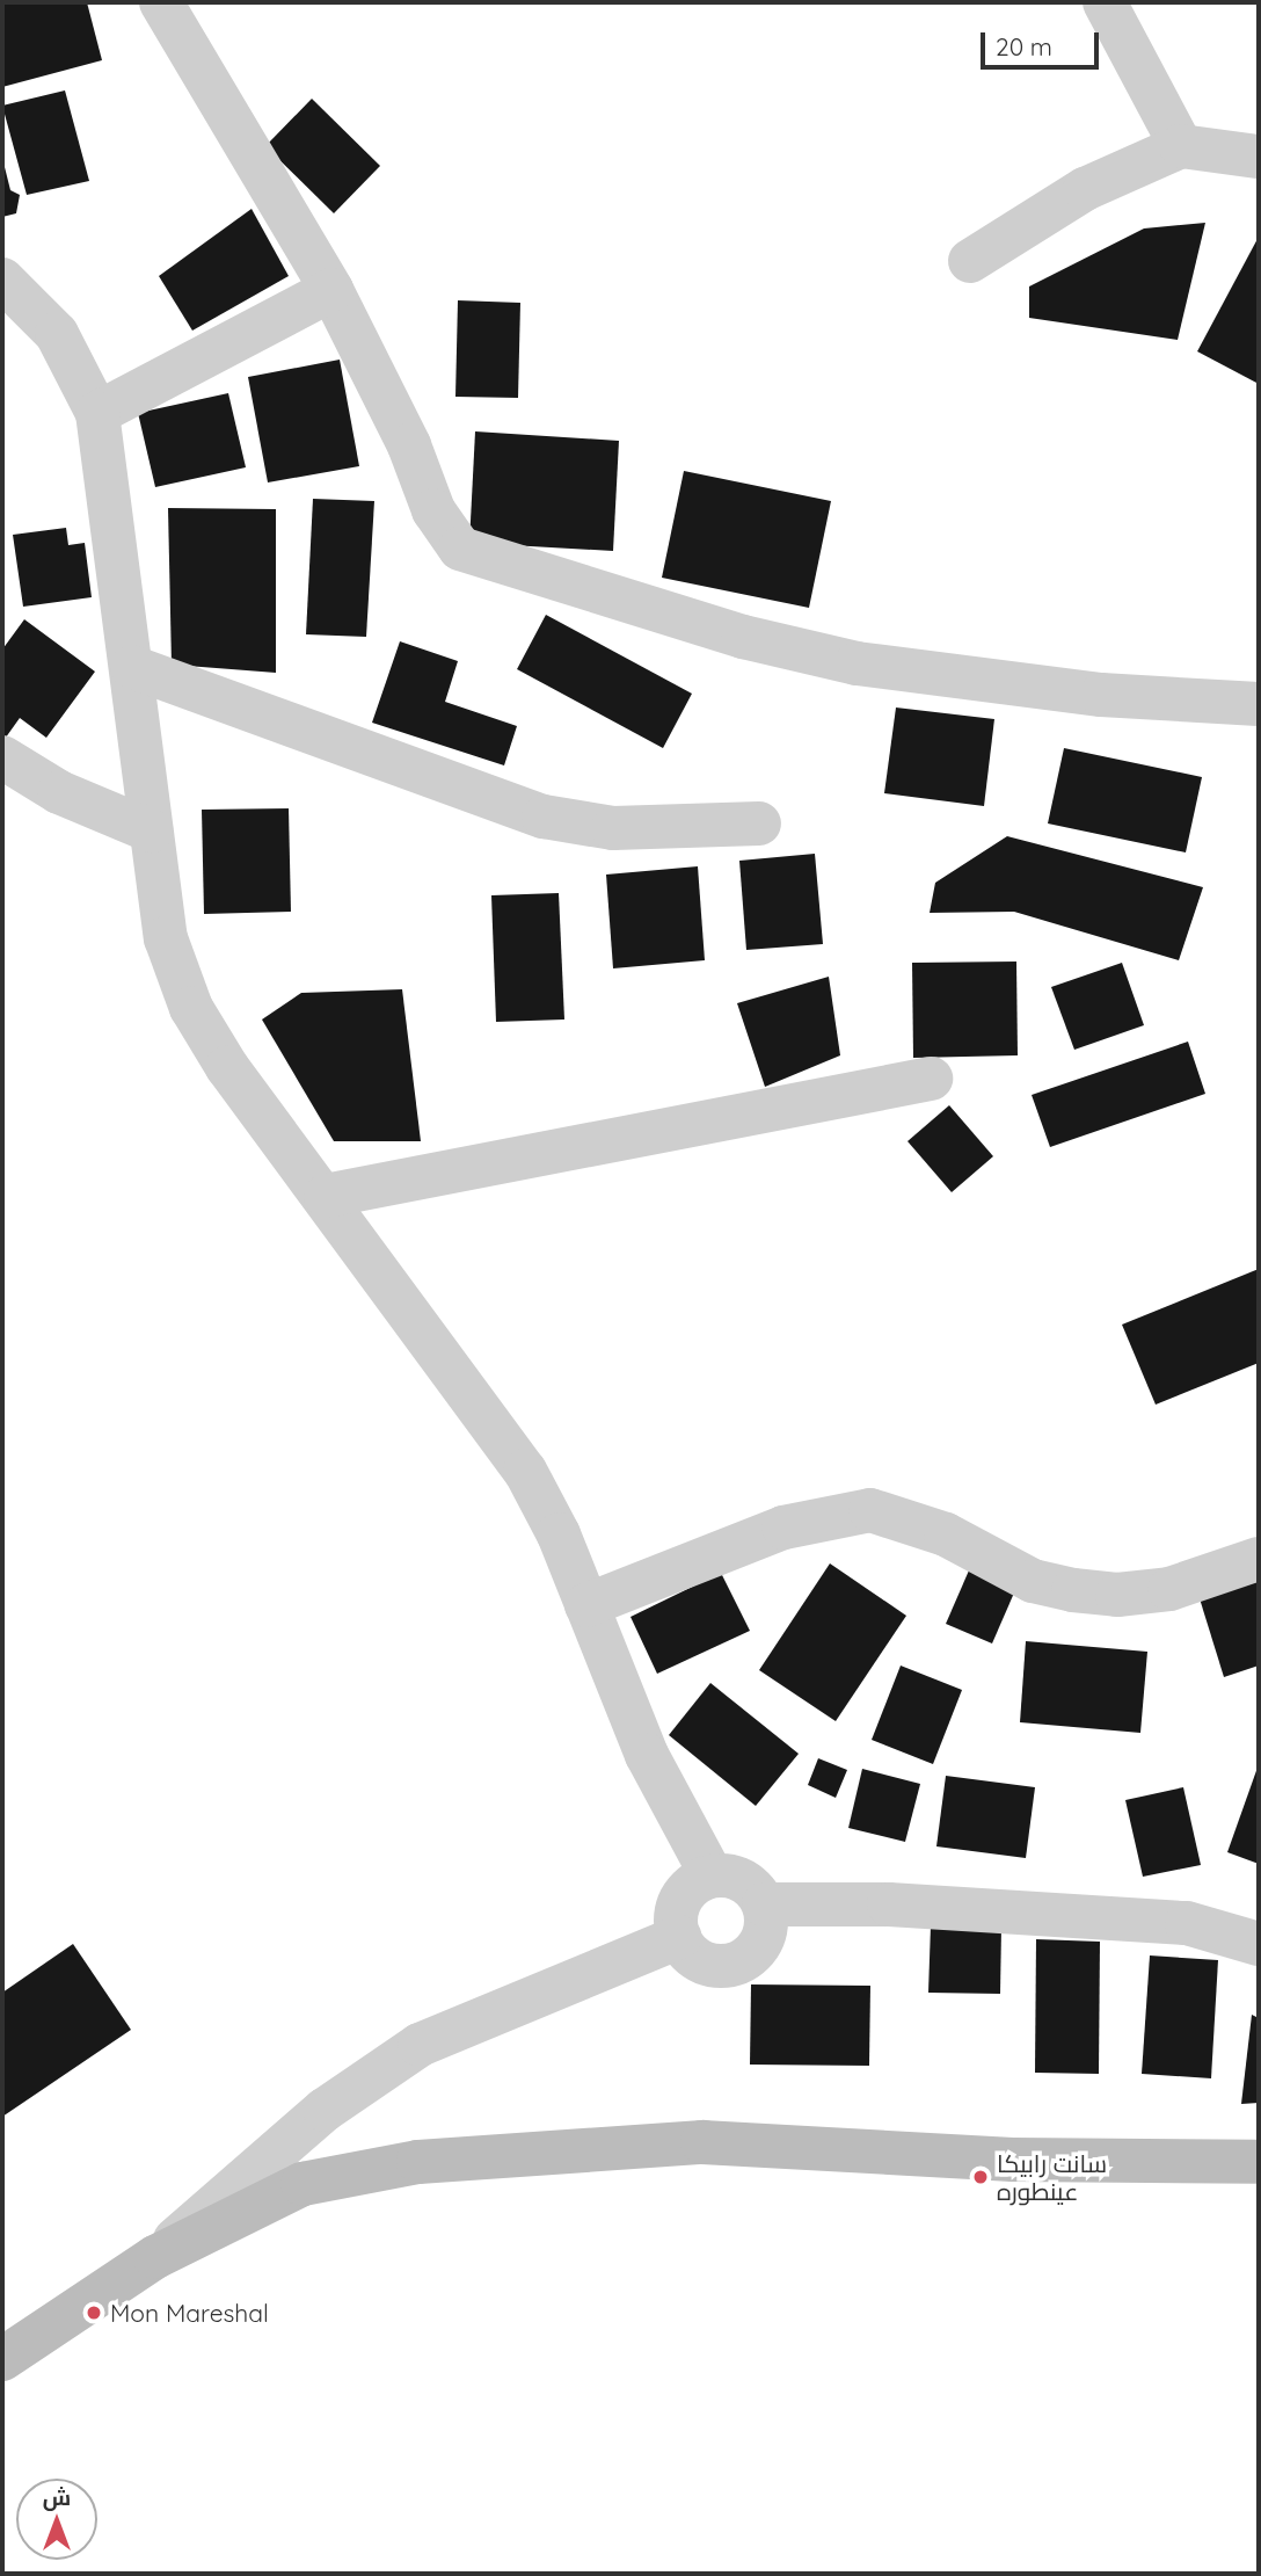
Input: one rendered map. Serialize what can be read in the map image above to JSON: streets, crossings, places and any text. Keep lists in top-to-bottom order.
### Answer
{
  "places": ["سانت رابيكا عينطوره", "Mon Mareshal"],
  "scale_bar": "20 m",
  "north": "top"
}
